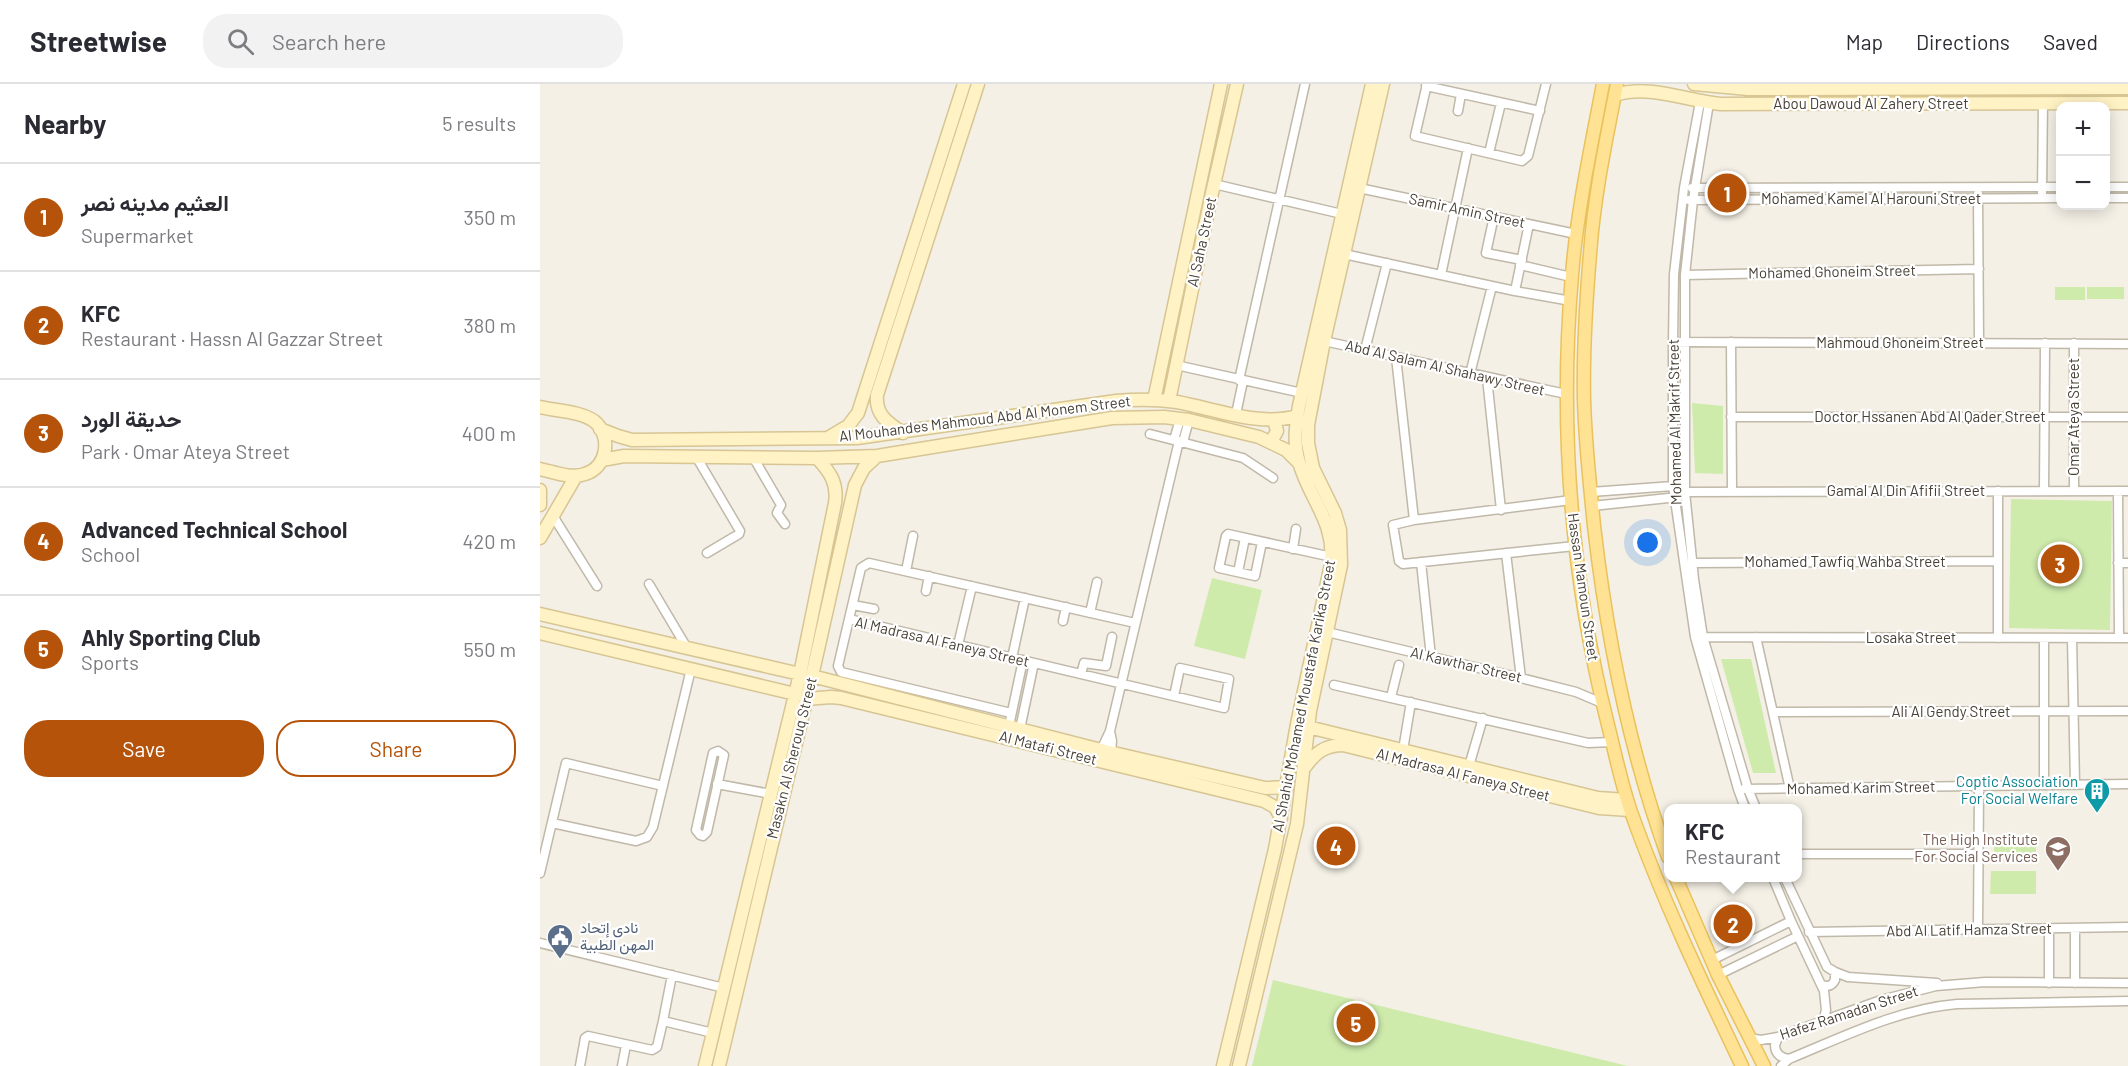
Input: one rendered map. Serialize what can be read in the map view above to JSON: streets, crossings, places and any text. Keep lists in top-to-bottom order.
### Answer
{
  "streets": {
    "main road": ["Hassan Mamoun Street"],
    "street": [
      "Abou Dawoud Al Zahery Street",
      "Mohamed Kamel Al Harouni Street",
      "Samir Amin Street",
      "Al Saha Street",
      "Mohamed Ghoneim Street",
      "Mahmoud Ghoneim Street",
      "Abd Al Salam Al Shahawy Street",
      "Doctor Hssanen Abd Al Qader Street",
      "Omar Ateya Street",
      "Al Mouhandes Mahmoud Abd Al Monem Street",
      "Mohamed Al Makrif Street",
      "Gamal Al Din Afifii Street",
      "Mohamed Tawfiq Wahba Street",
      "Losaka Street",
      "Al Madrasa Al Faneya Street",
      "Al Kawthar Street",
      "Al Shahid Mohamed Moustafa Karika Street",
      "Ali Al Gendy Street",
      "Al Matafi Street",
      "Masakn Al Sherouq Street",
      "Mohamed Karim Street",
      "Abd Al Latif Hamza Street",
      "Hafez Ramadan Street"
    ]
  },
  "crossings": [
    ["Abou Dawoud Al Zahery Street", "Mohamed Al Makrif Street"],
    ["Abou Dawoud Al Zahery Street", "Hassan Mamoun Street"],
    ["Mohamed Kamel Al Harouni Street", "Mohamed Al Makrif Street"],
    ["Samir Amin Street", "Hassan Mamoun Street"],
    ["Samir Amin Street", "Al Shahid Mohamed Moustafa Karika Street"],
    ["Al Saha Street", "Al Mouhandes Mahmoud Abd Al Monem Street"],
    ["Mohamed Ghoneim Street", "Mohamed Al Makrif Street"],
    ["Mahmoud Ghoneim Street", "Omar Ateya Street"],
    ["Mahmoud Ghoneim Street", "Mohamed Al Makrif Street"],
    ["Abd Al Salam Al Shahawy Street", "Hassan Mamoun Street"],
    ["Abd Al Salam Al Shahawy Street", "Al Shahid Mohamed Moustafa Karika Street"],
    ["Doctor Hssanen Abd Al Qader Street", "Omar Ateya Street"],
    ["Omar Ateya Street", "Gamal Al Din Afifii Street"],
    ["Al Mouhandes Mahmoud Abd Al Monem Street", "Al Shahid Mohamed Moustafa Karika Street"],
    ["Al Mouhandes Mahmoud Abd Al Monem Street", "Masakn Al Sherouq Street"],
    ["Mohamed Al Makrif Street", "Gamal Al Din Afifii Street"],
    ["Mohamed Al Makrif Street", "Mohamed Tawfiq Wahba Street"],
    ["Mohamed Al Makrif Street", "Losaka Street"],
    ["Mohamed Al Makrif Street", "Mohamed Karim Street"],
    ["Gamal Al Din Afifii Street", "Hassan Mamoun Street"],
    ["Hassan Mamoun Street", "Al Madrasa Al Faneya Street"],
    ["Hassan Mamoun Street", "Al Kawthar Street"],
    ["Al Madrasa Al Faneya Street", "Al Shahid Mohamed Moustafa Karika Street"],
    ["Al Madrasa Al Faneya Street", "Al Matafi Street"],
    ["Al Kawthar Street", "Al Shahid Mohamed Moustafa Karika Street"],
    ["Al Shahid Mohamed Moustafa Karika Street", "Al Matafi Street"],
    ["Al Matafi Street", "Masakn Al Sherouq Street"]
  ],
  "places": {
    "building": ["Coptic Association For Social Welfare"],
    "school or university": ["The High Institute For Social Services"],
    "public building": ["نادى إتحاد المهن الطبية"]
  },
  "page": {
    "header": "Streetwise",
    "search": "Search here",
    "nav": ["Map", "Directions", "Saved"],
    "heading": ["Nearby", "5 results"],
    "map_buttons": ["+", "−"],
    "list": [
      {
        "mark": "1",
        "name": "العثيم مدينه نصر",
        "note": "Supermarket",
        "value": "350 m"
      },
      {
        "mark": "2",
        "name": "KFC",
        "note": "Restaurant · Hassn Al Gazzar Street",
        "value": "380 m"
      },
      {
        "mark": "3",
        "name": "حديقة الورد",
        "note": "Park · Omar Ateya Street",
        "value": "400 m"
      },
      {
        "mark": "4",
        "name": "Advanced Technical School",
        "note": "School",
        "value": "420 m"
      },
      {
        "mark": "5",
        "name": "Ahly Sporting Club",
        "note": "Sports",
        "value": "550 m"
      }
    ],
    "pins": [
      "1",
      "3",
      "4",
      "2",
      "5"
    ],
    "buttons": ["Save", "Share"],
    "popup": ["KFC", "Restaurant"]
  }
}
